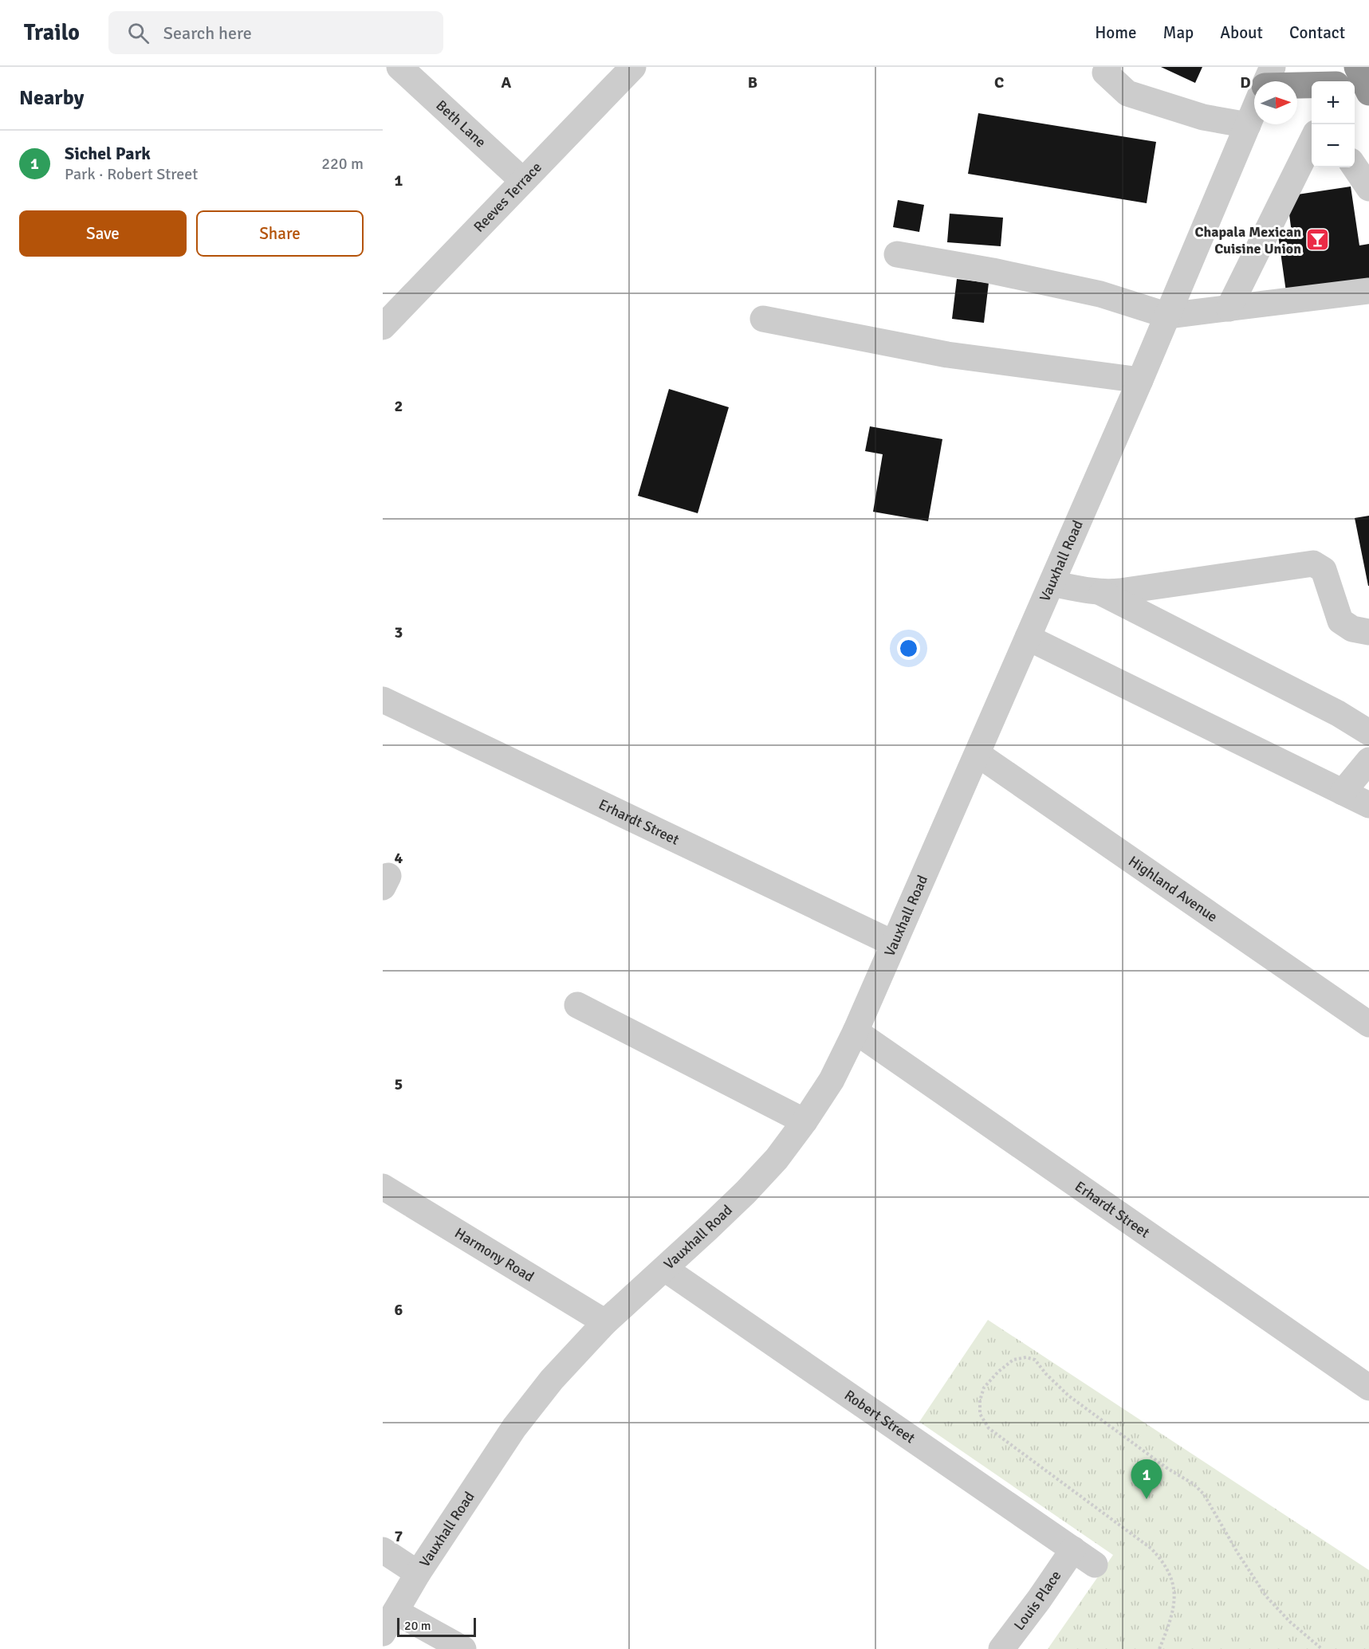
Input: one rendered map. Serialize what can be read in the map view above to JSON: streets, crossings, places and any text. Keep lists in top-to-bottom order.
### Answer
{
  "streets": {
    "street": [
      "Beth Lane",
      "Reeves Terrace",
      "Vauxhall Road",
      "Erhardt Street",
      "Highland Avenue",
      "Harmony Road",
      "Robert Street",
      "Louis Place"
    ]
  },
  "crossings": [
    ["Beth Lane", "Reeves Terrace"],
    ["Vauxhall Road", "Erhardt Street"],
    ["Vauxhall Road", "Highland Avenue"],
    ["Vauxhall Road", "Harmony Road"],
    ["Vauxhall Road", "Robert Street"],
    ["Robert Street", "Louis Place"]
  ],
  "places": {
    "bar": ["Chapala Mexican Cuisine Union"]
  },
  "scale_bar": "20 m",
  "north": "right",
  "page": {
    "header": "Trailo",
    "search": "Search here",
    "nav": [
      "Home",
      "Map",
      "About",
      "Contact"
    ],
    "heading": "Nearby",
    "map_buttons": ["+", "−"],
    "list": [
      {
        "mark": "1",
        "name": "Sichel Park",
        "note": "Park · Robert Street",
        "value": "220 m"
      }
    ],
    "buttons": ["Save", "Share"],
    "pins": "1",
    "scale": "20 m"
  },
  "grid": {
    "columns": [
      "A",
      "B",
      "C",
      "D"
    ],
    "rows": [
      "1",
      "2",
      "3",
      "4",
      "5",
      "6",
      "7"
    ]
  }
}
